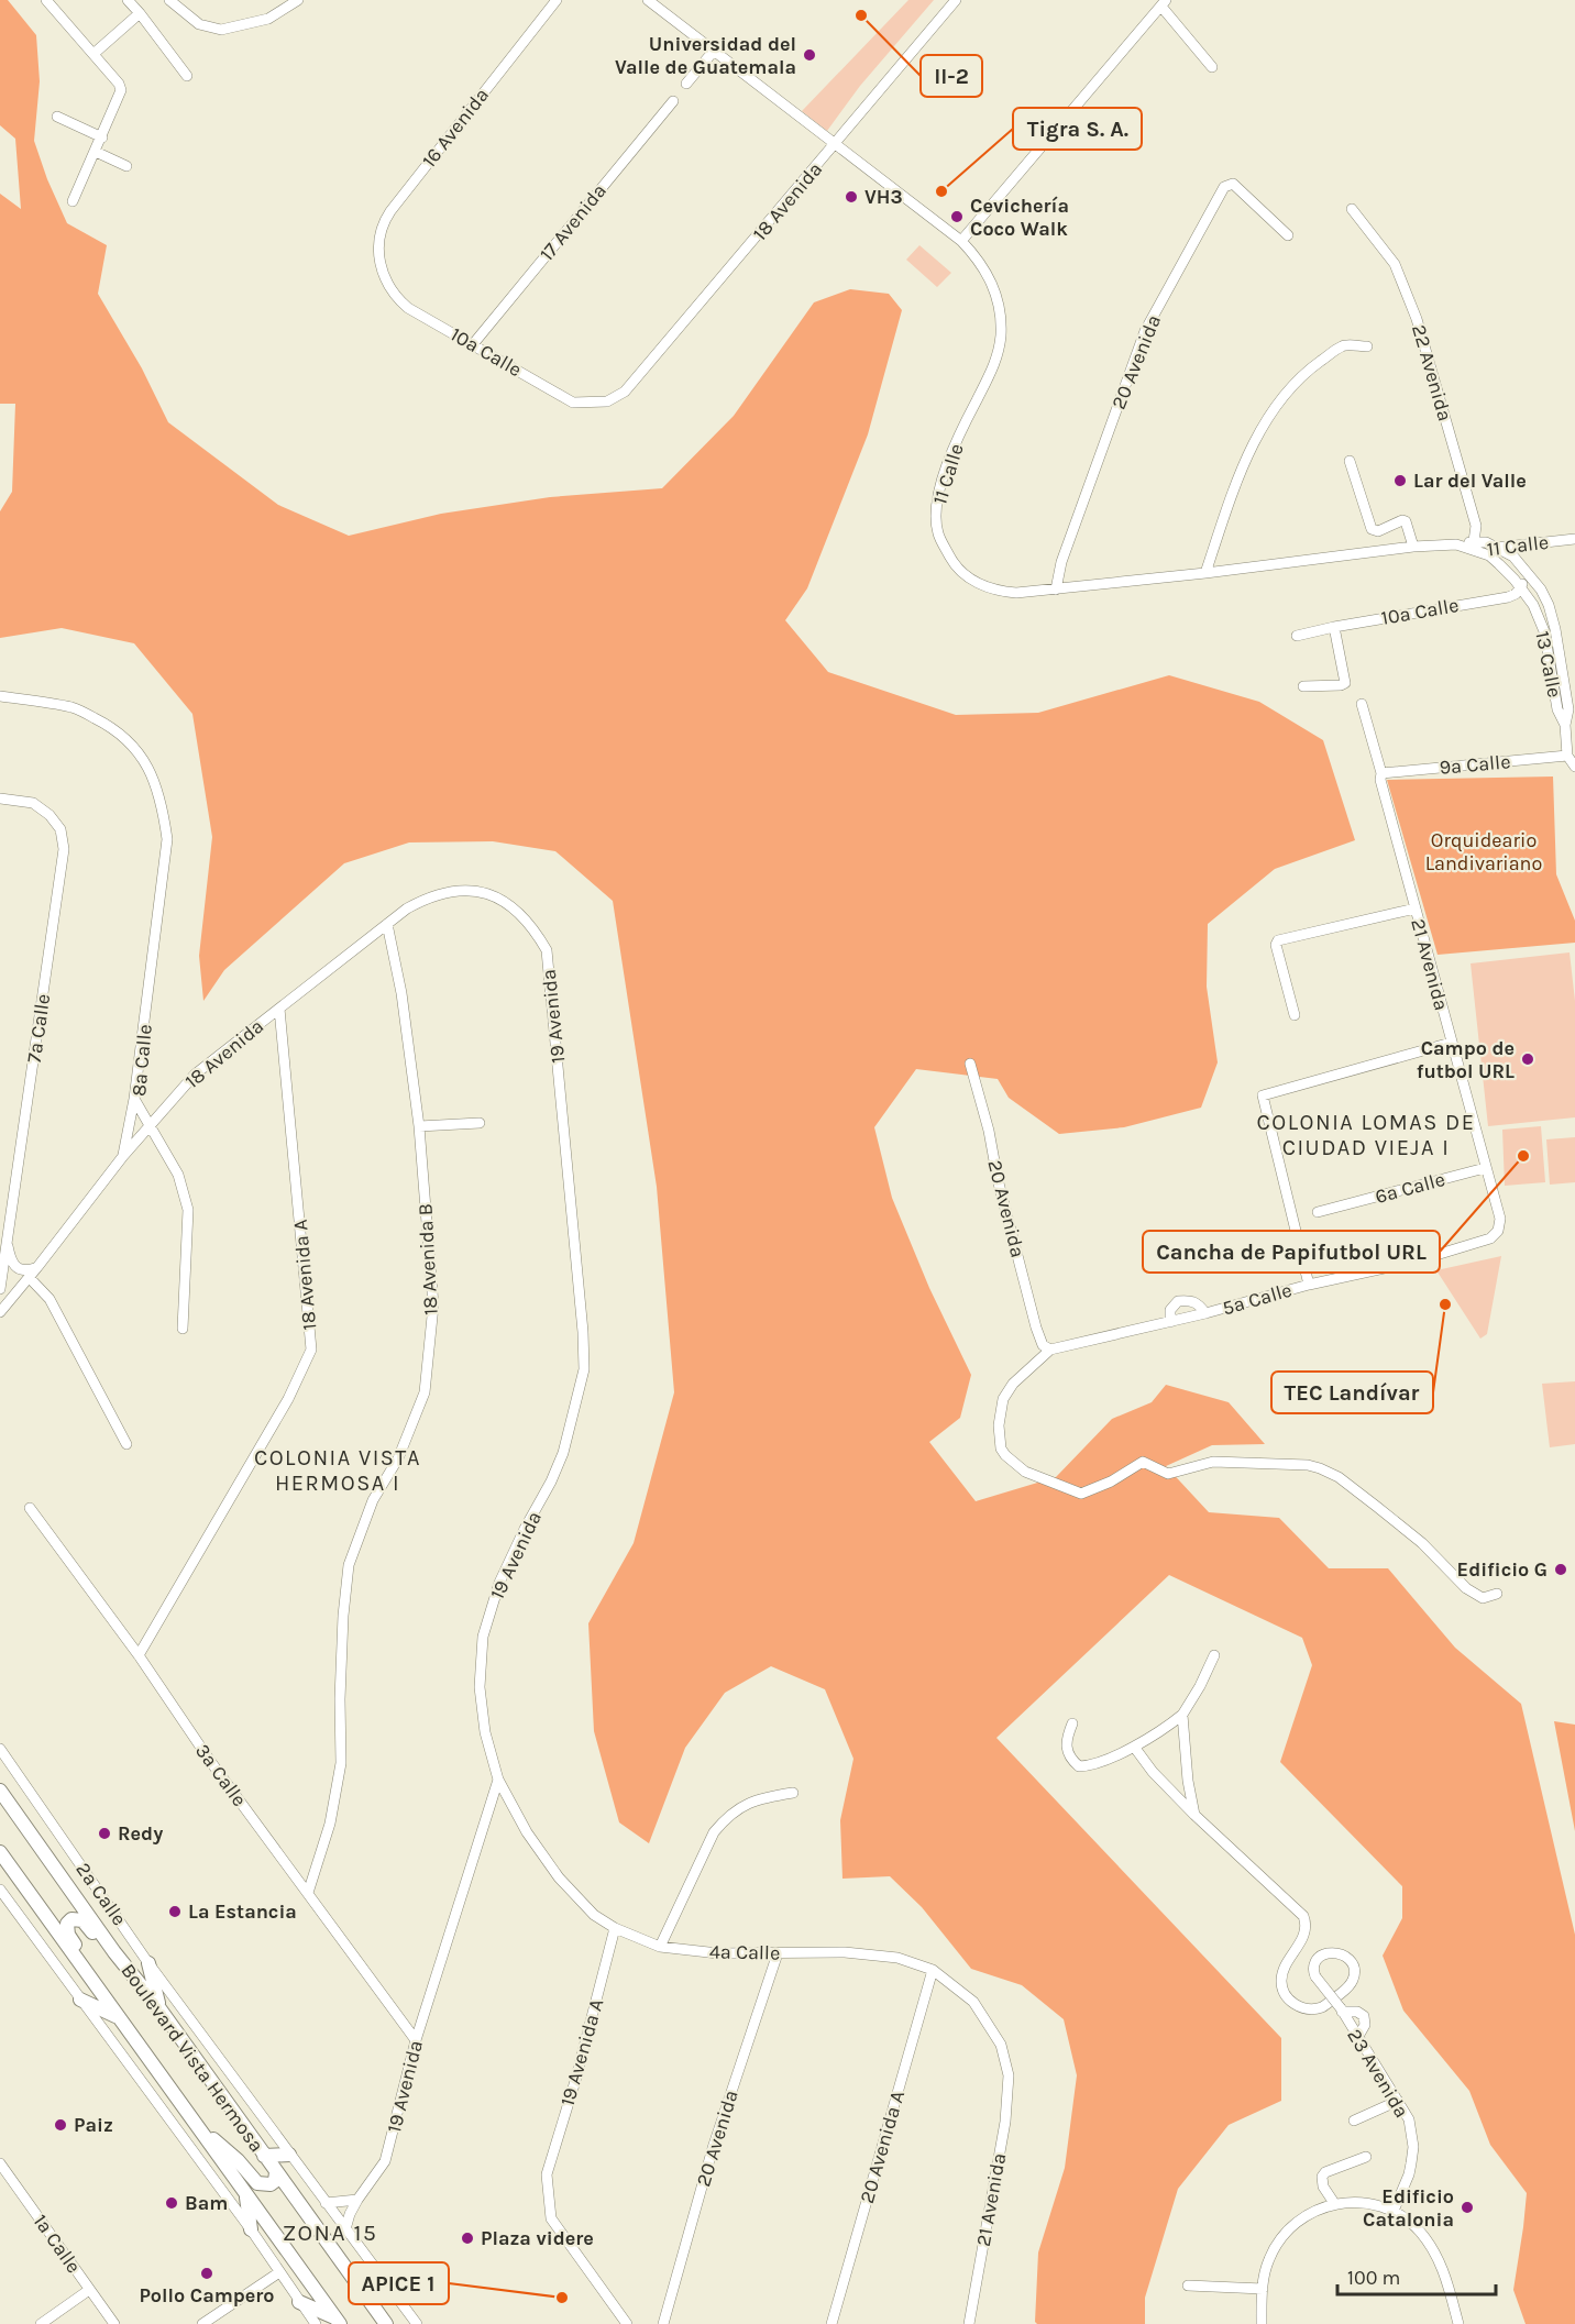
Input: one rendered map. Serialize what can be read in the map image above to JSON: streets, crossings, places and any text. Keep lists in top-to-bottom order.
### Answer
{
  "streets": {
    "main road": ["Boulevard Vista Hermosa"],
    "street": [
      "16 Avenida",
      "18 Avenida",
      "17 Avenida",
      "10a Calle",
      "20 Avenida",
      "22 Avenida",
      "11 Calle",
      "13 Calle",
      "9a Calle",
      "21 Avenida",
      "19 Avenida",
      "7a Calle",
      "8a Calle",
      "6a Calle",
      "18 Avenida B",
      "18 Avenida A",
      "5a Calle",
      "3a Calle",
      "2a Calle",
      "4a Calle",
      "19 Avenida A",
      "23 Avenida",
      "20 Avenida A",
      "1a Calle"
    ]
  },
  "crossings": [
    ["16 Avenida", "10a Calle"],
    ["18 Avenida", "10a Calle"],
    ["18 Avenida", "11 Calle"],
    ["18 Avenida", "19 Avenida"],
    ["18 Avenida", "8a Calle"],
    ["18 Avenida", "18 Avenida B"],
    ["18 Avenida", "18 Avenida A"],
    ["17 Avenida", "10a Calle"],
    ["10a Calle", "13 Calle"],
    ["20 Avenida", "11 Calle"],
    ["20 Avenida", "5a Calle"],
    ["20 Avenida", "4a Calle"],
    ["22 Avenida", "13 Calle"],
    ["11 Calle", "13 Calle"],
    ["13 Calle", "9a Calle"],
    ["9a Calle", "21 Avenida"],
    ["21 Avenida", "6a Calle"],
    ["21 Avenida", "5a Calle"],
    ["21 Avenida", "4a Calle"],
    ["19 Avenida", "3a Calle"],
    ["19 Avenida", "2a Calle"],
    ["19 Avenida", "4a Calle"],
    ["18 Avenida B", "3a Calle"],
    ["18 Avenida A", "3a Calle"],
    ["4a Calle", "19 Avenida A"],
    ["4a Calle", "20 Avenida A"]
  ],
  "districts": ["COLONIA LOMAS DE CIUDAD VIEJA I", "COLONIA VISTA HERMOSA I", "ZONA 15"],
  "parks": ["Orquideario Landivariano"],
  "places": [
    "II-2",
    "Universidad del Valle de Guatemala",
    "Tigra S. A.",
    "VH3",
    "Cevichería Coco Walk",
    "Lar del Valle",
    "Campo de futbol URL",
    "Cancha de Papifutbol URL",
    "TEC Landívar",
    "Edificio G",
    "Redy",
    "La Estancia",
    "Paiz",
    "Bam",
    "Edificio Catalonia",
    "Plaza videre",
    "Pollo Campero",
    "APICE 1"
  ],
  "scale_bar": "100 m"
}
